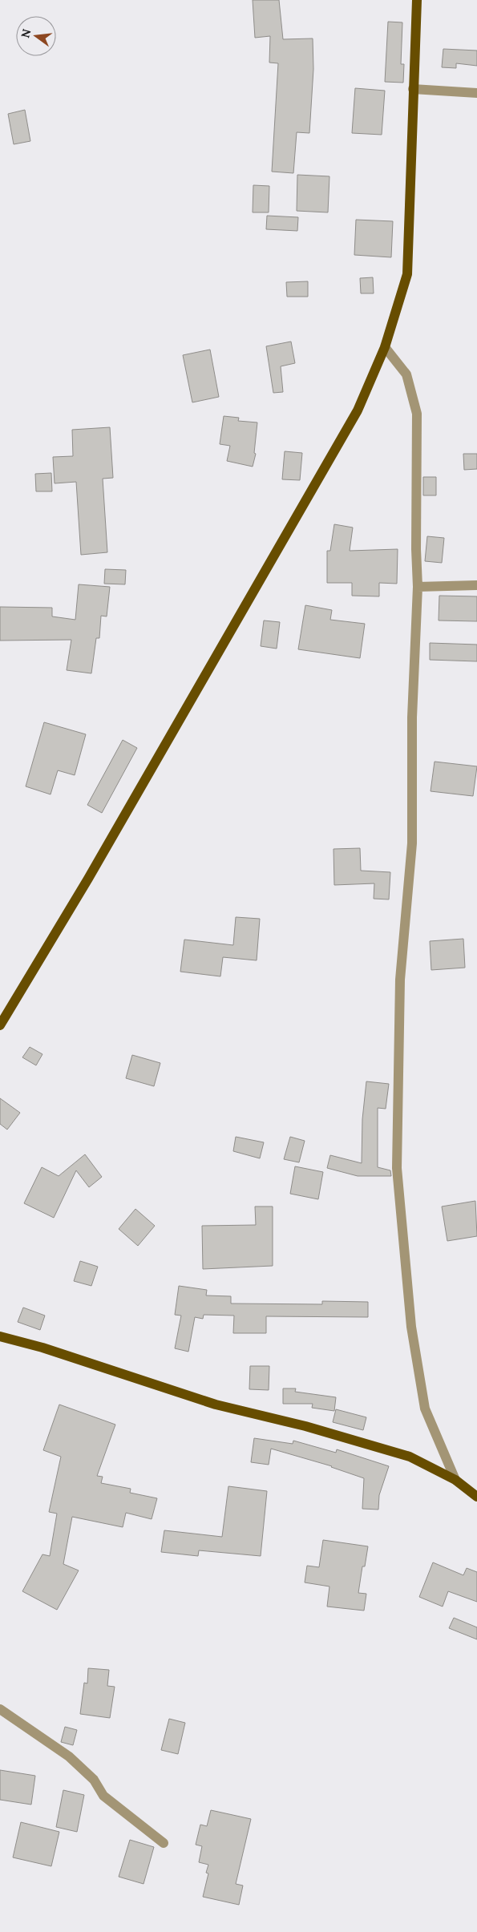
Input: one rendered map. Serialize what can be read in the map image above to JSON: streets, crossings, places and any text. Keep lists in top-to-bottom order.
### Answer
{
  "north": "left"
}
